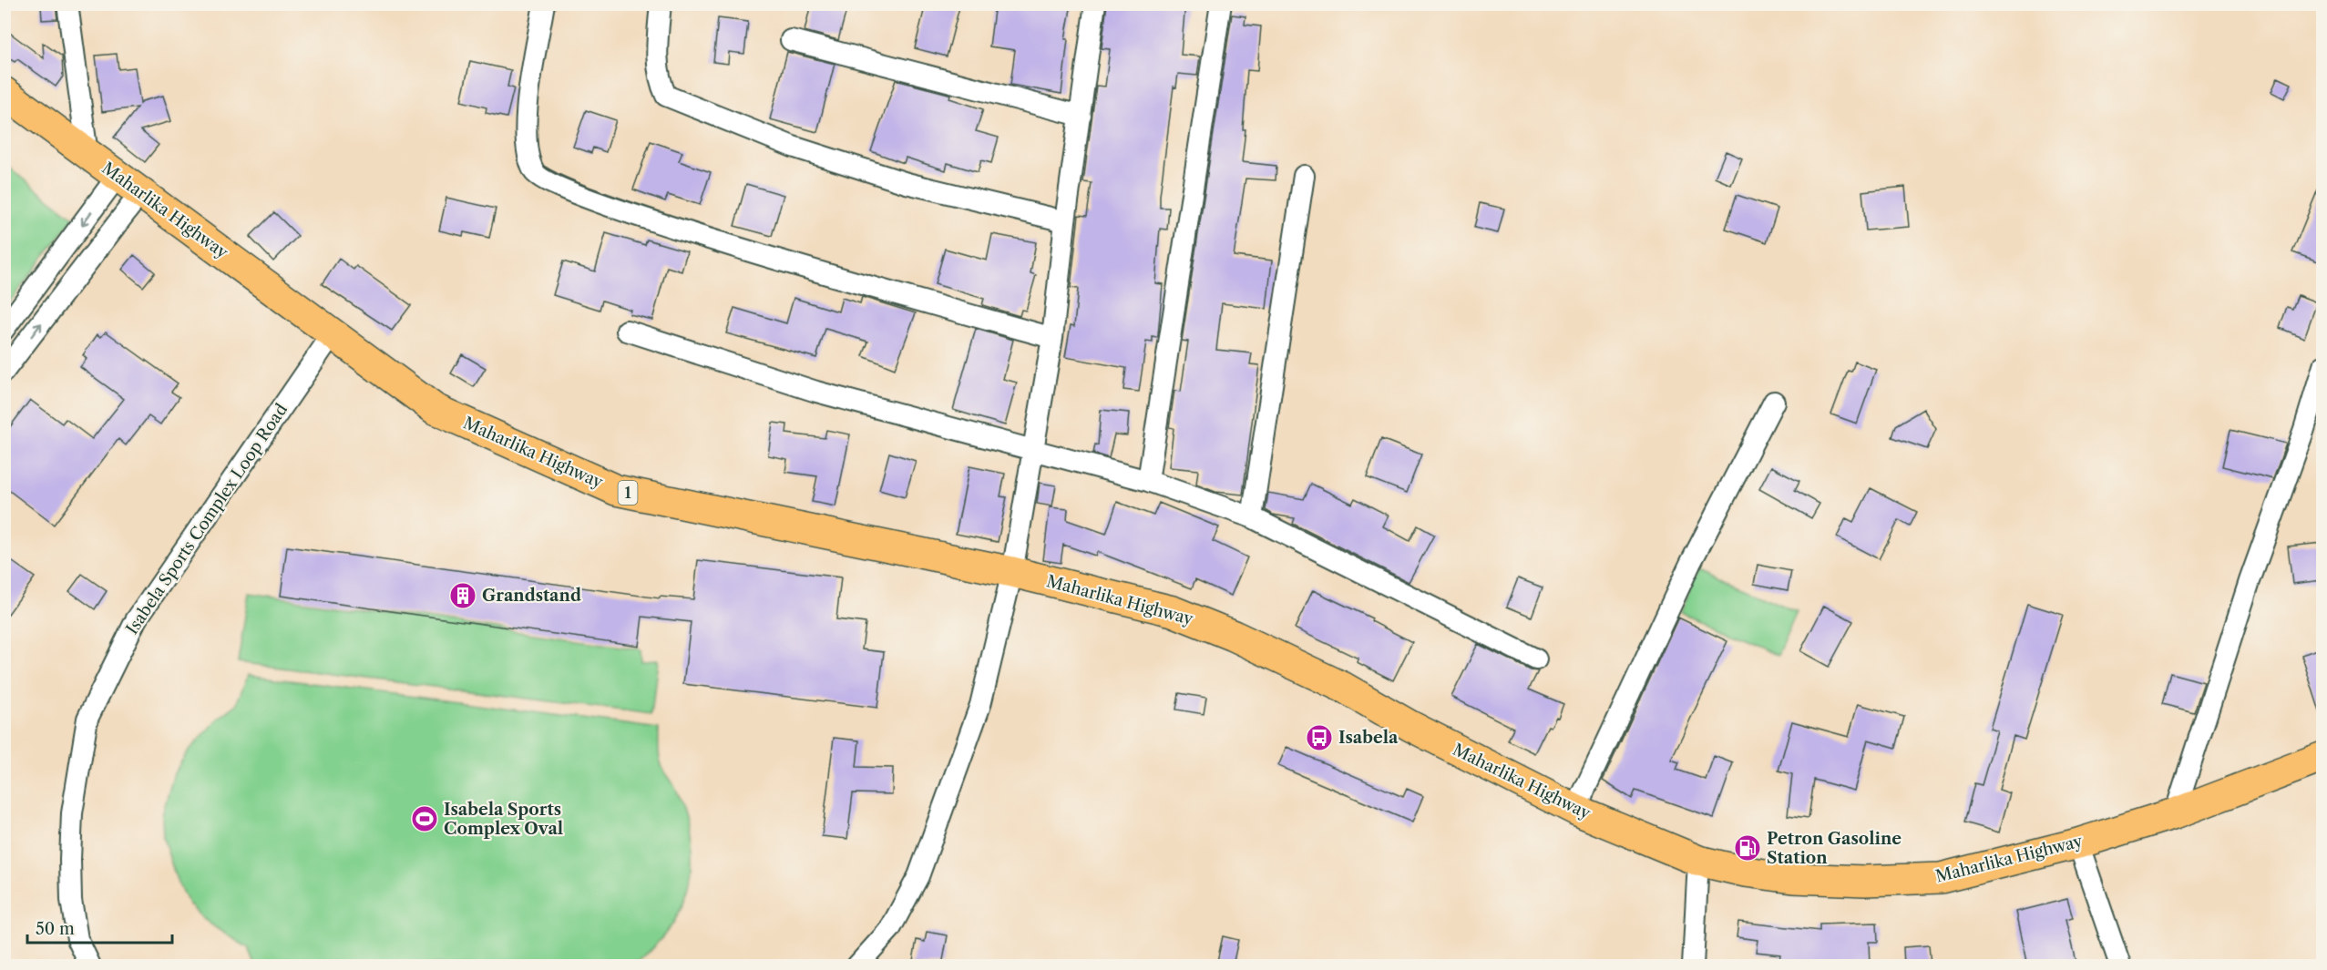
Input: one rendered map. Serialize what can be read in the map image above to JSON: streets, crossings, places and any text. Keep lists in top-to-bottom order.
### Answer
{
  "streets": {
    "highway": ["Maharlika Highway", "1"],
    "street": ["Isabela Sports Complex Loop Road"]
  },
  "crossings": [
    ["Maharlika Highway", "Isabela Sports Complex Loop Road"]
  ],
  "places": {
    "building": ["Grandstand"],
    "bus stop": ["Isabela"],
    "sports": ["Isabela Sports Complex Oval"],
    "fuel station": ["Petron Gasoline Station"]
  },
  "scale_bar": "50 m"
}
